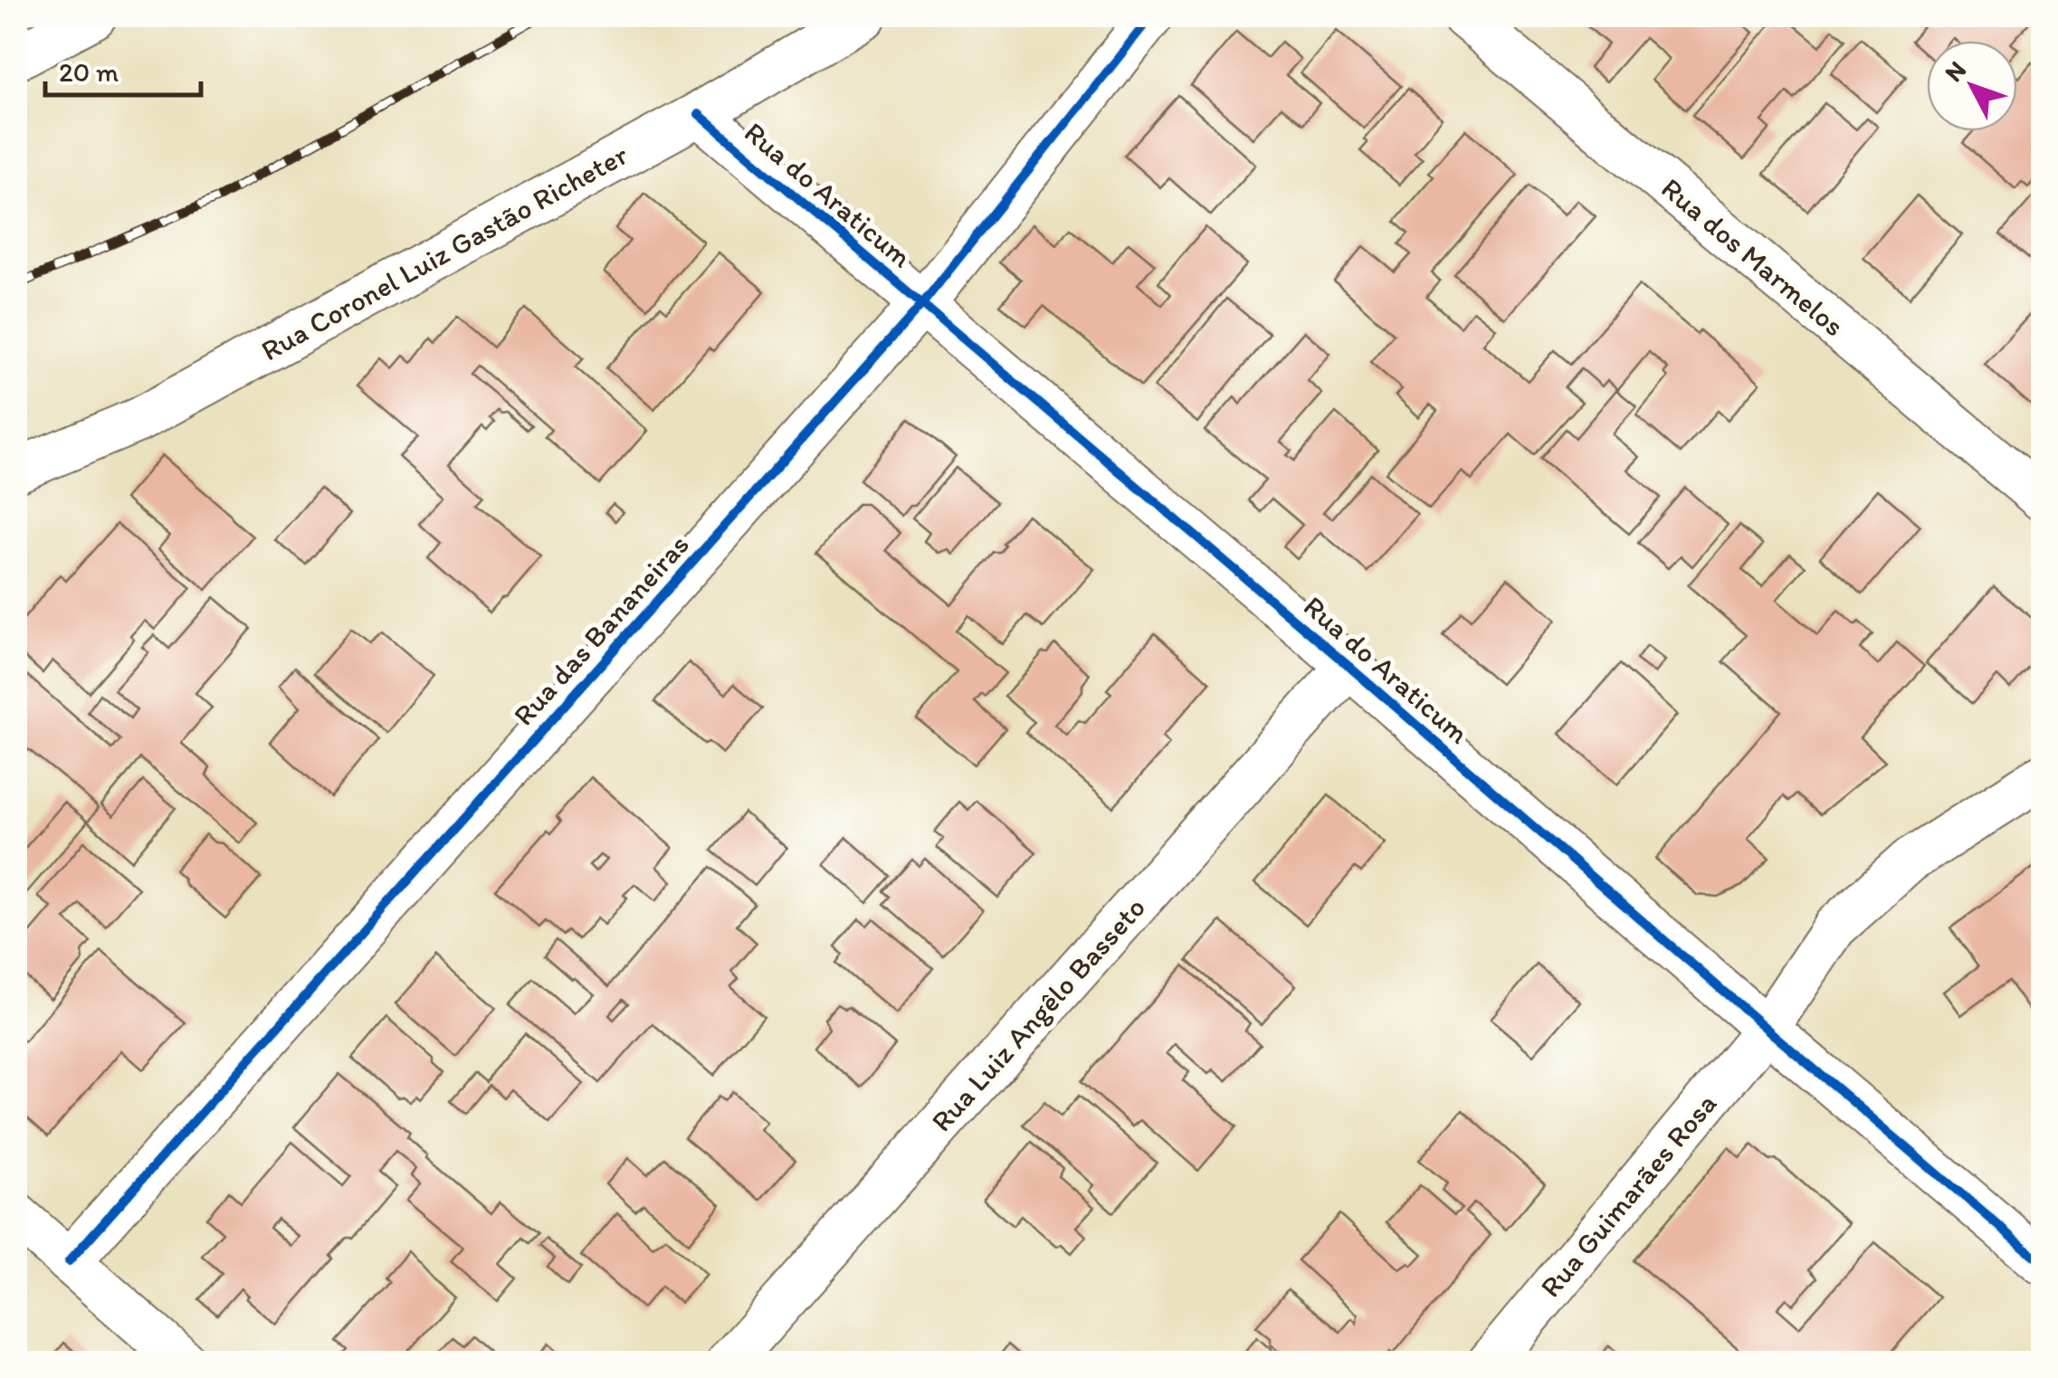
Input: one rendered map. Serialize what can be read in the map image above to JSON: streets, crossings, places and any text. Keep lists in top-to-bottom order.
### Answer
{
  "streets": {
    "street": [
      "Rua do Araticum",
      "Rua Coronel Luiz Gastão Richeter",
      "Rua dos Marmelos",
      "Rua das Bananeiras",
      "Rua Luiz Angêlo Basseto",
      "Rua Guimarães Rosa"
    ]
  },
  "crossings": [
    ["Rua do Araticum", "Rua Coronel Luiz Gastão Richeter"],
    ["Rua do Araticum", "Rua das Bananeiras"],
    ["Rua do Araticum", "Rua Luiz Angêlo Basseto"],
    ["Rua do Araticum", "Rua Guimarães Rosa"]
  ],
  "scale_bar": "20 m",
  "north": "top left"
}
